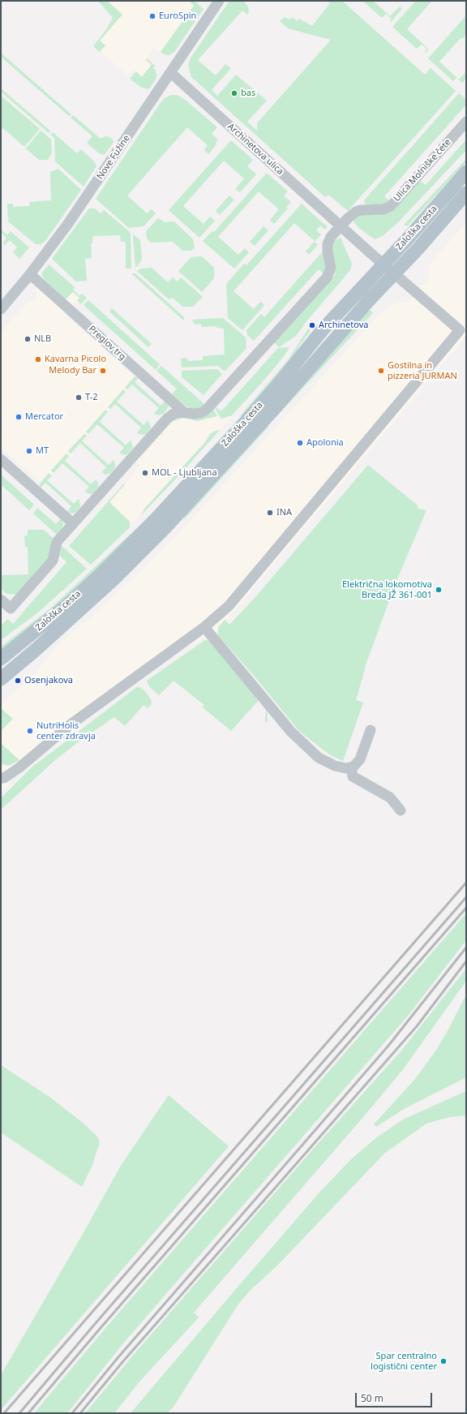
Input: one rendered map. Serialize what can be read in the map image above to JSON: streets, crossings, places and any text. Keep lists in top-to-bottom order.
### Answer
{
  "streets": {
    "main road": ["Zaloška cesta"],
    "street": [
      "Archinetova ulica",
      "Nove Fužine",
      "Ulica Molniške čete",
      "Preglov trg"
    ]
  },
  "crossings": [
    ["Archinetova ulica", "Nove Fužine"],
    ["Archinetova ulica", "Ulica Molniške čete"],
    ["Archinetova ulica", "Zaloška cesta"],
    ["Nove Fužine", "Preglov trg"]
  ],
  "places": [
    "EuroSpin",
    "bas",
    "Archinetova",
    "NLB",
    "Kavarna Picolo",
    "Melody Bar",
    "Gostilna in pizzeria JURMAN",
    "T-2",
    "Mercator",
    "Apolonia",
    "MT",
    "MOL - Ljubljana",
    "INA",
    "Električna lokomotiva Breda JŽ 361-001",
    "Osenjakova",
    "NutriHolis center zdravja",
    "Spar centralno logistični center"
  ],
  "scale_bar": "50 m"
}
